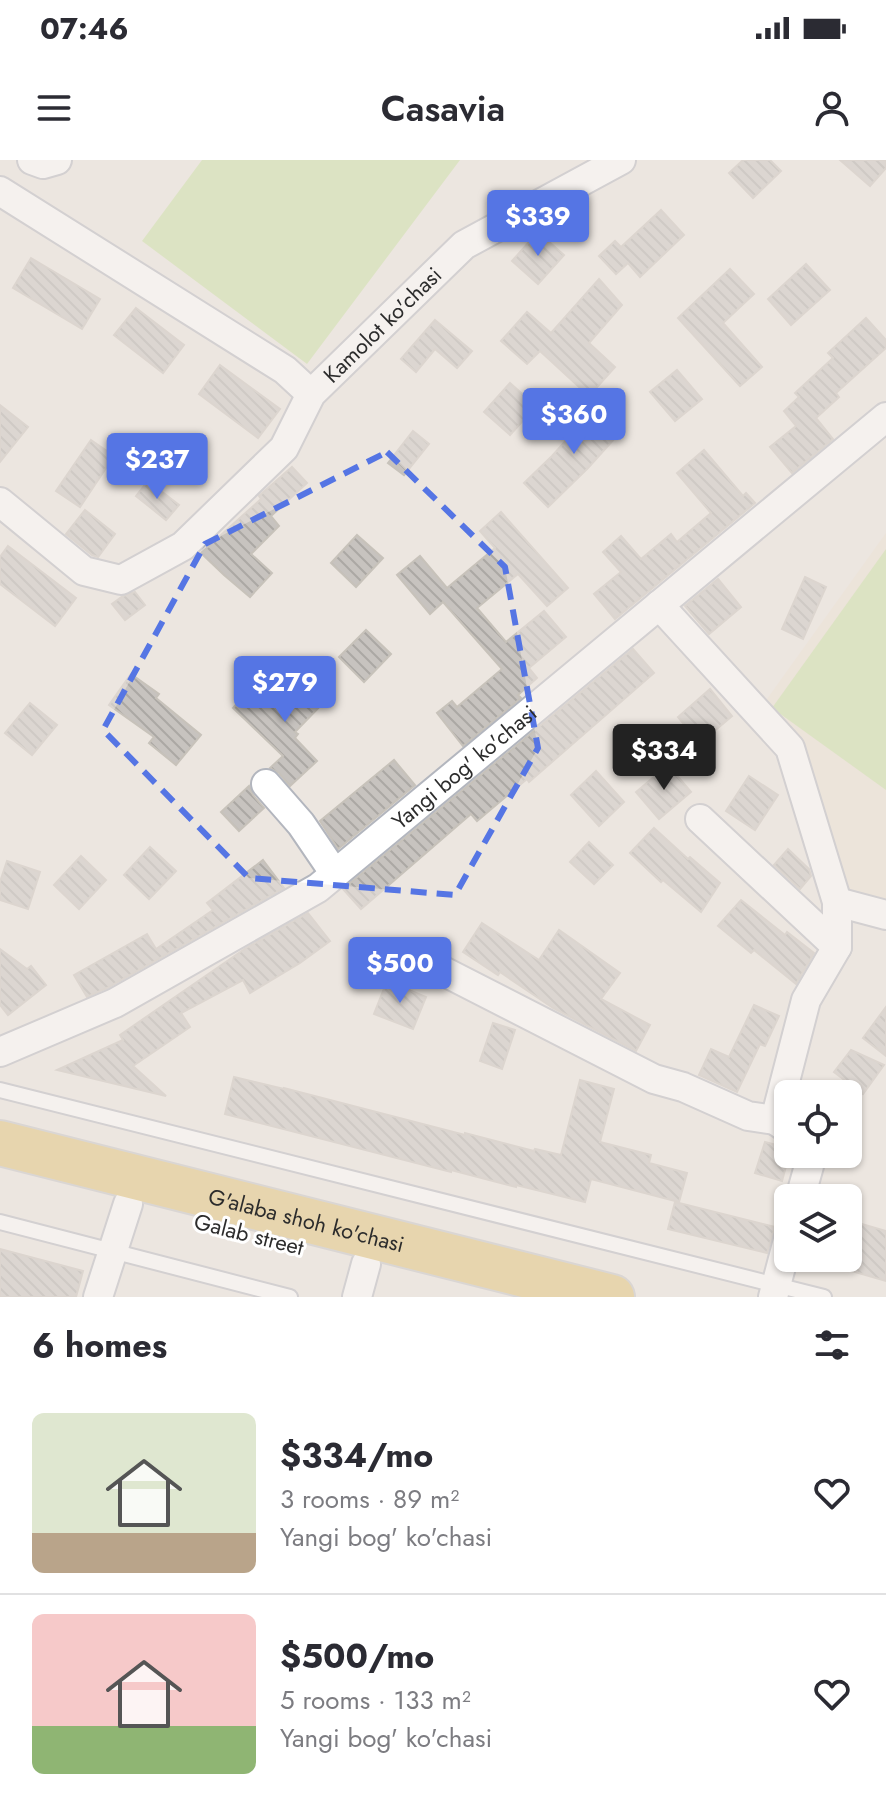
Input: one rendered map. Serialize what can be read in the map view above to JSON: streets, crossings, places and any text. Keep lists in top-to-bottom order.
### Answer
{
  "streets": {
    "main road": ["G'alaba shoh ko'chasi", "Galab street"],
    "street": ["Kamolot ko'chasi", "Yangi bog' ko'chasi"]
  },
  "crossings": [
    ["G'alaba shoh ko'chasi", "Galab street"]
  ],
  "page": {
    "status": "07:46",
    "header": "Casavia",
    "price": [
      "$339",
      "$360",
      "$237",
      "$279",
      "$334",
      "$500"
    ],
    "heading": "6 homes",
    "list": [
      {
        "name": "$334/mo",
        "note": "3 rooms · 89 m² · Yangi bog' ko'chasi"
      },
      {
        "name": "$500/mo",
        "note": "5 rooms · 133 m² · Yangi bog' ko'chasi"
      }
    ]
  }
}
